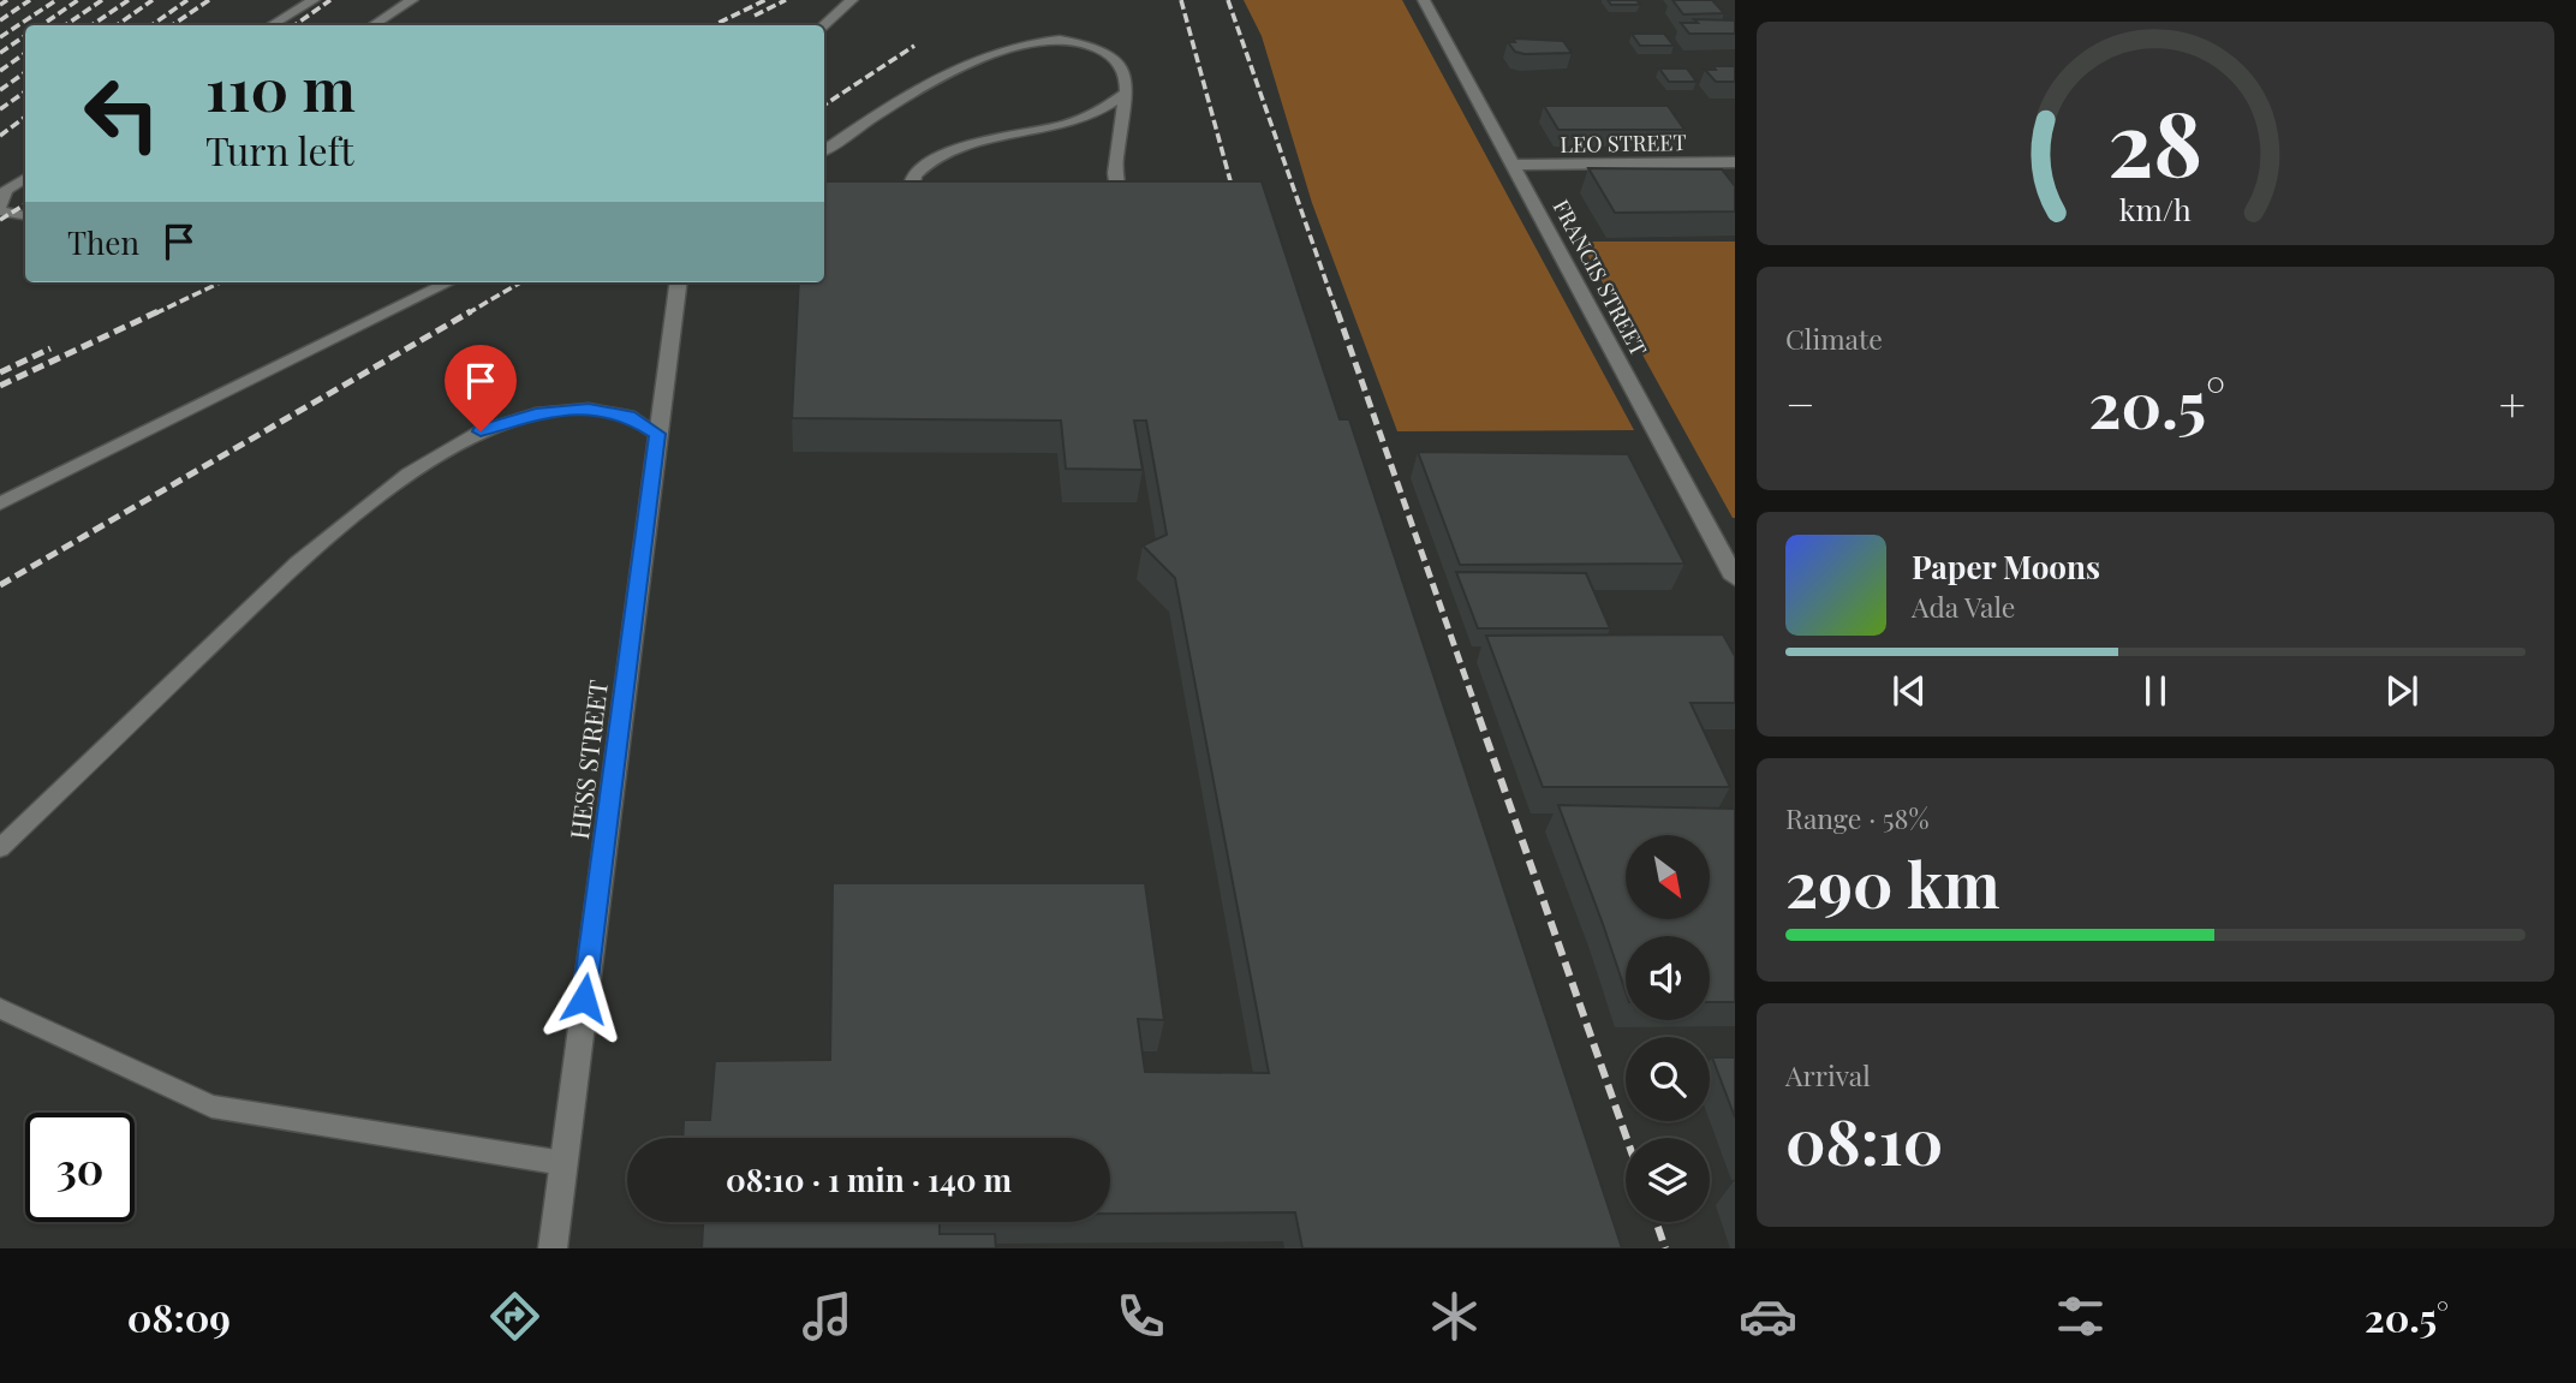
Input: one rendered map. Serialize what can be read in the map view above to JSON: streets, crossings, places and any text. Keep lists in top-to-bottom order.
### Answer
{
  "streets": {
    "street": ["LEO STREET", "FRANCIS STREET", "HESS STREET"]
  },
  "crossings": [
    ["LEO STREET", "FRANCIS STREET"]
  ],
  "north": "bottom right",
  "page": {
    "turn": ["110 m", "Turn left"],
    "then": "Then",
    "tile": [
      "Climate",
      ["Range · 58%", "290 km"],
      ["Arrival", "08:10"]
    ],
    "heat": ["−", "20.5°", "+"],
    "song": ["Paper Moons", "Ada Vale"],
    "limit": "30",
    "trip": "08:10 · 1 min · 140 m",
    "tabs": ["08:09", "20.5°"],
    "gauge": ["28", "km/h"]
  }
}
